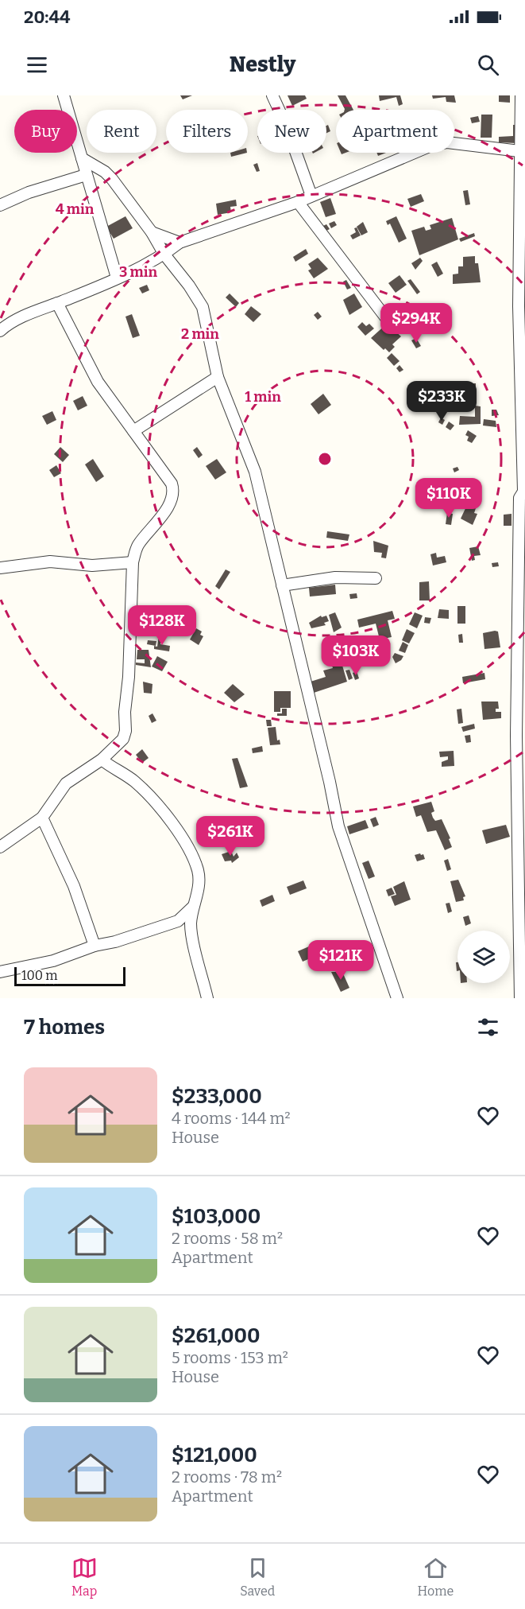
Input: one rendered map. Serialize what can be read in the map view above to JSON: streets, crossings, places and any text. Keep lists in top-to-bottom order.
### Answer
{
  "scale_bar": "100 m",
  "page": {
    "status": "20:44",
    "header": "Nestly",
    "chip": [
      "Buy",
      "Rent",
      "Filters",
      "New",
      "Apartment"
    ],
    "price": [
      "$294K",
      "$233K",
      "$110K",
      "$128K",
      "$103K",
      "$261K",
      "$121K"
    ],
    "scale": "100 m",
    "heading": "7 homes",
    "list": [
      {
        "name": "$233,000",
        "note": "4 rooms · 144 m² · House"
      },
      {
        "name": "$103,000",
        "note": "2 rooms · 58 m² · Apartment"
      },
      {
        "name": "$261,000",
        "note": "5 rooms · 153 m² · House"
      },
      {
        "name": "$121,000",
        "note": "2 rooms · 78 m² · Apartment"
      }
    ],
    "tabs": ["Map", "Saved", "Home"]
  },
  "rings": [
    "4 min",
    "3 min",
    "2 min",
    "1 min"
  ]
}
